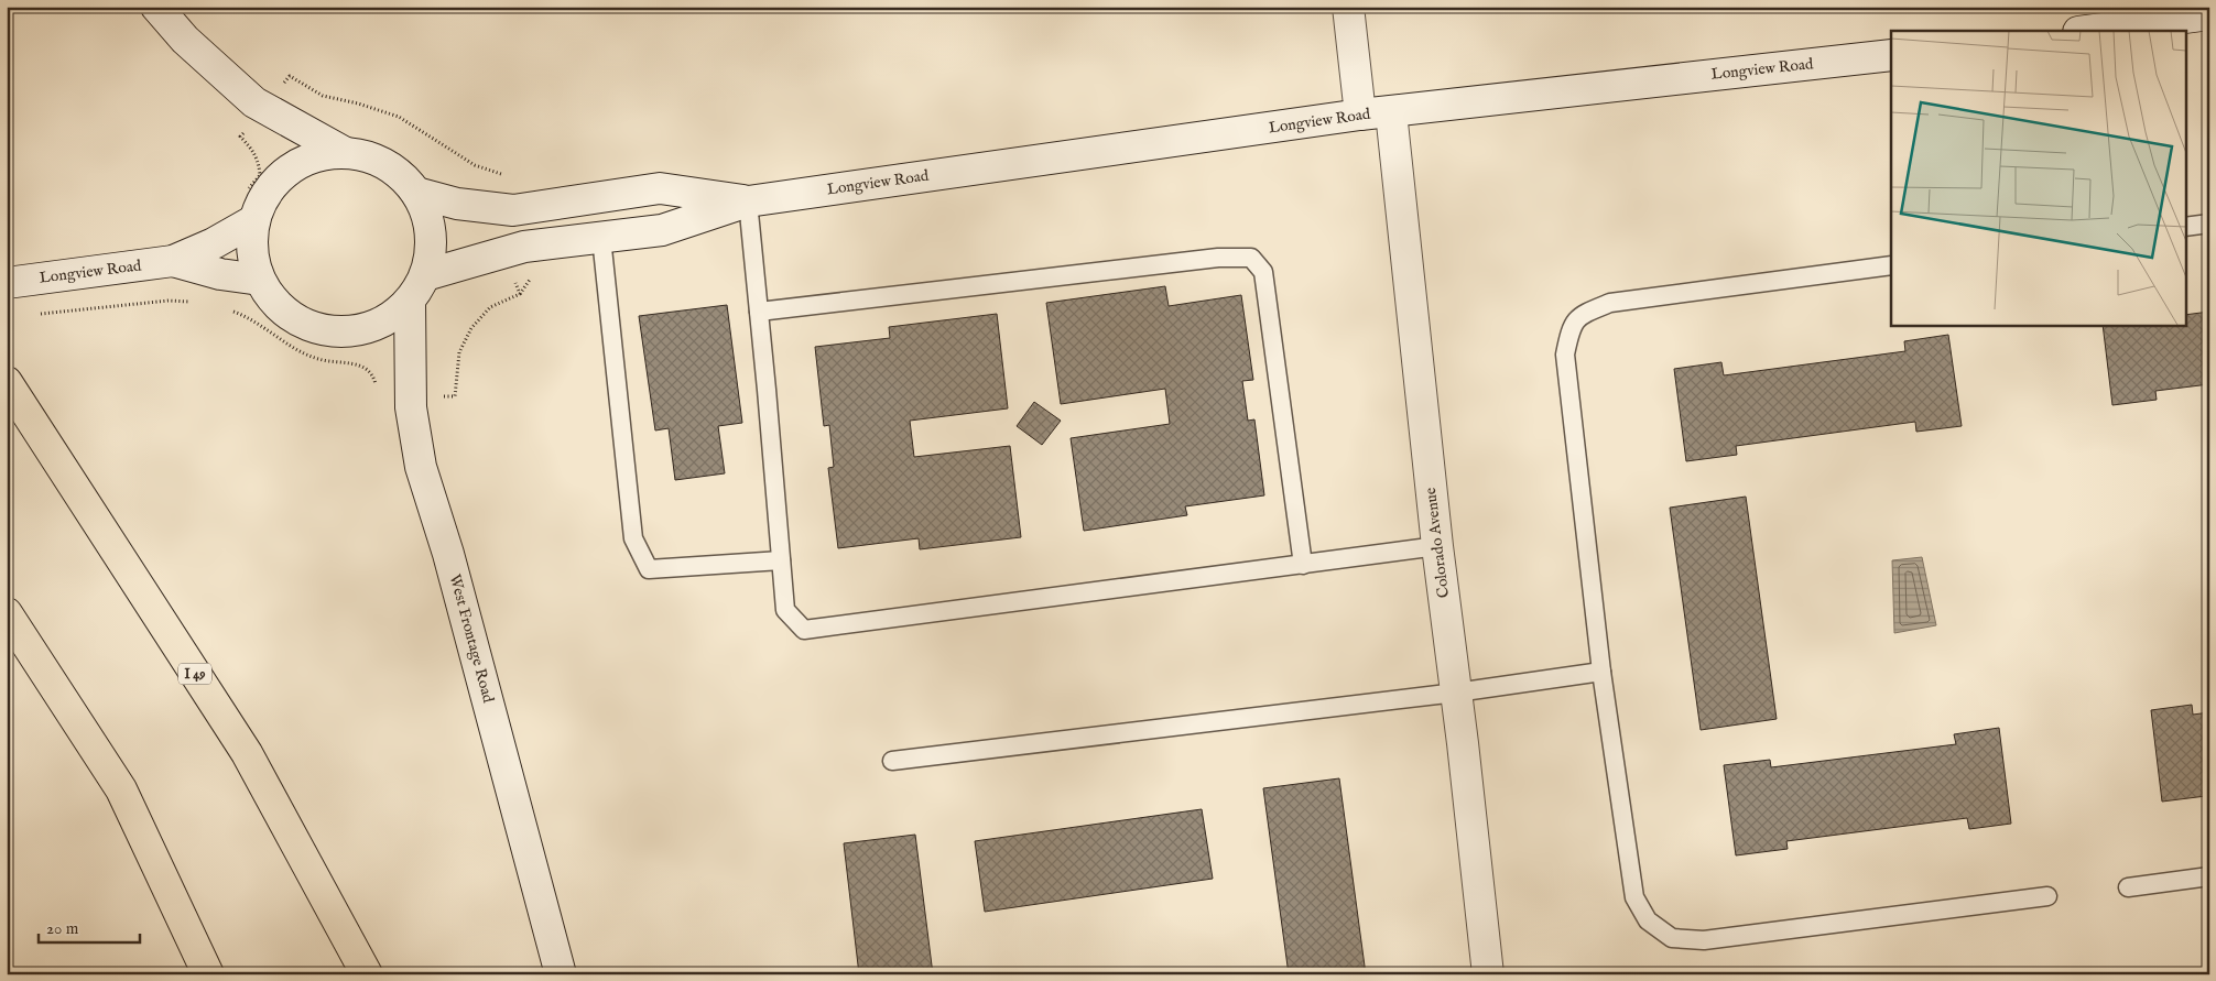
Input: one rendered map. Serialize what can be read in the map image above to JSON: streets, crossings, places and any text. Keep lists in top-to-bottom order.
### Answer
{
  "streets": {
    "highway": ["I 49"],
    "main road": ["Longview Road", "Colorado Avenue", "West Frontage Road"]
  },
  "crossings": [
    ["Longview Road", "Colorado Avenue"],
    ["Longview Road", "West Frontage Road"]
  ],
  "scale_bar": "20 m"
}
